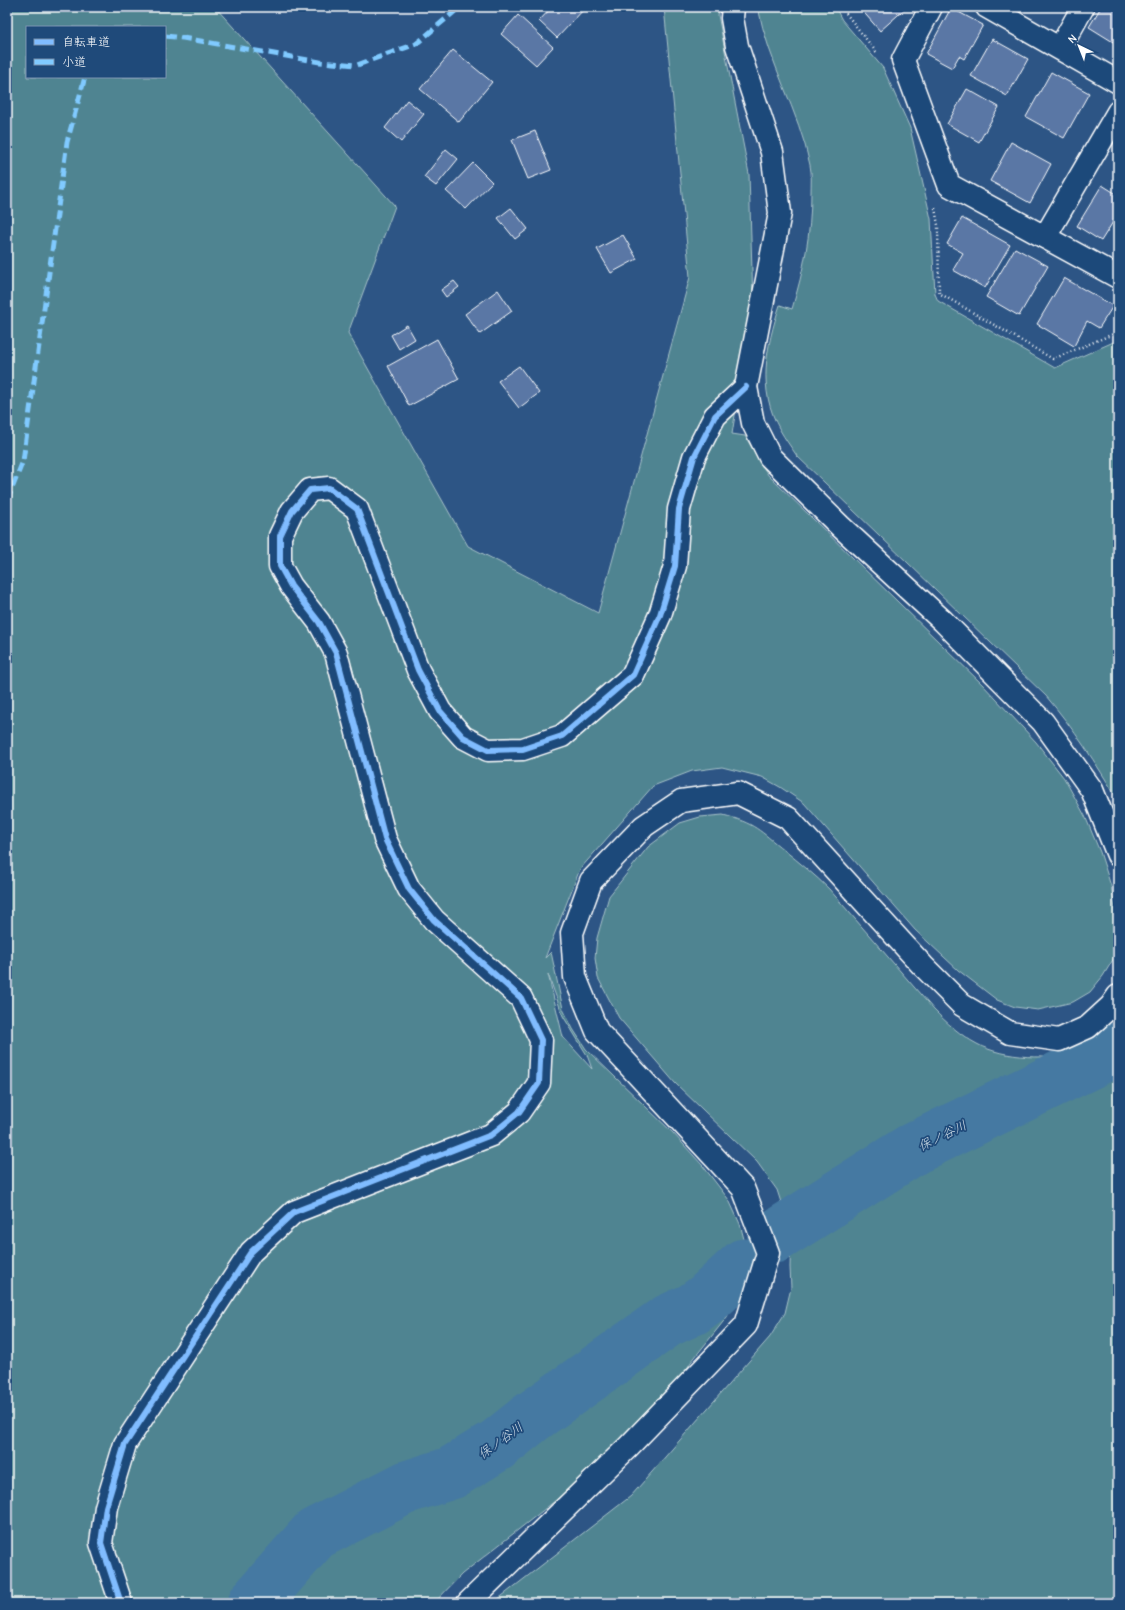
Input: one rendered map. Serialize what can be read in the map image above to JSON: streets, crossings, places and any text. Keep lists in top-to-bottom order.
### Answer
{
  "water": ["保ノ谷川"],
  "legend": ["自転車道", "小道"],
  "north": "top left"
}
